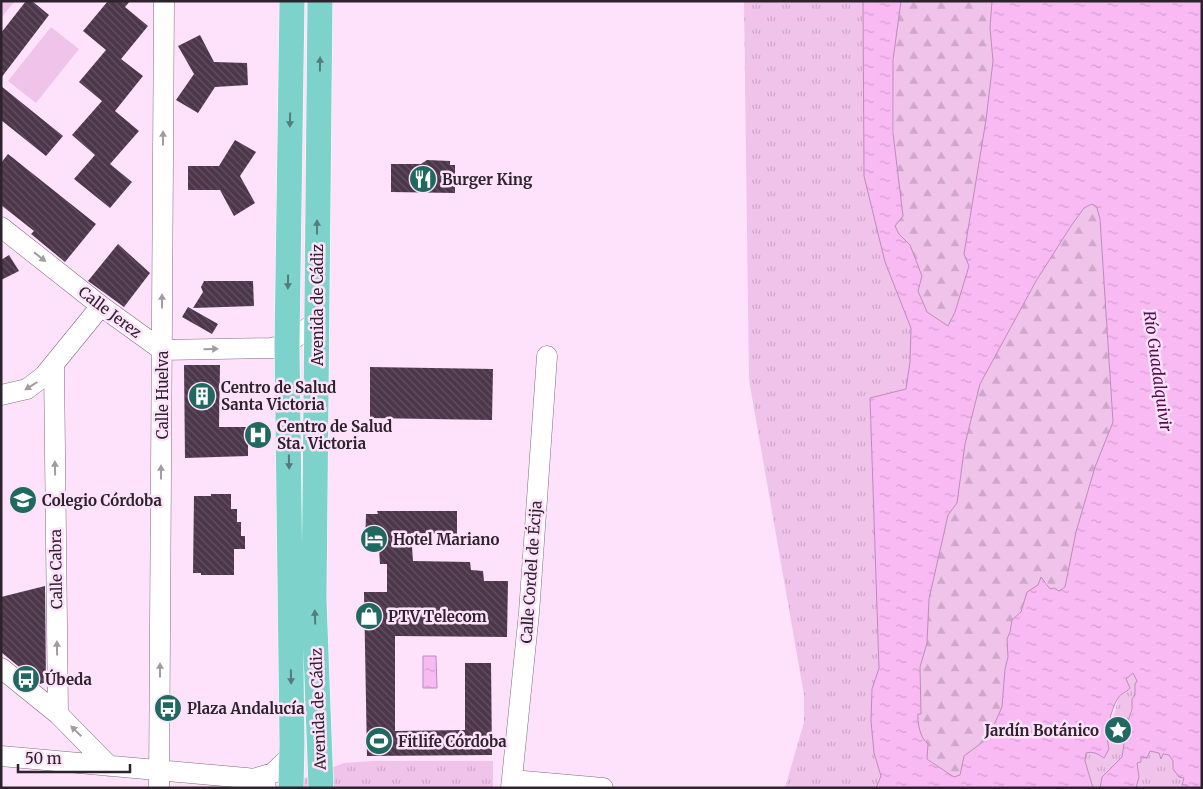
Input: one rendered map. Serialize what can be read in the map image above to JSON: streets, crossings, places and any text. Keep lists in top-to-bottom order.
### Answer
{
  "streets": {
    "main road": ["Avenida de Cádiz"],
    "street": [
      "Calle Jerez",
      "Calle Huelva",
      "Calle Cabra",
      "Calle Cordel de Écija"
    ]
  },
  "crossings": [
    ["Calle Jerez", "Calle Huelva"]
  ],
  "one_way": ["Calle Jerez", "Calle Huelva", "Calle Cabra"],
  "water": ["Río Guadalquivir"],
  "places": {
    "restaurant": ["Burger King"],
    "building": ["Centro de Salud Santa Victoria"],
    "hospital": ["Centro de Salud Sta. Victoria"],
    "school or university": ["Colegio Córdoba"],
    "hotel": ["Hotel Mariano"],
    "shop": ["PTV Telecom"],
    "bus stop": ["Úbeda", "Plaza Andalucía"],
    "place": ["Jardín Botánico"],
    "sports": ["Fitlife Córdoba"]
  },
  "scale_bar": "50 m"
}
